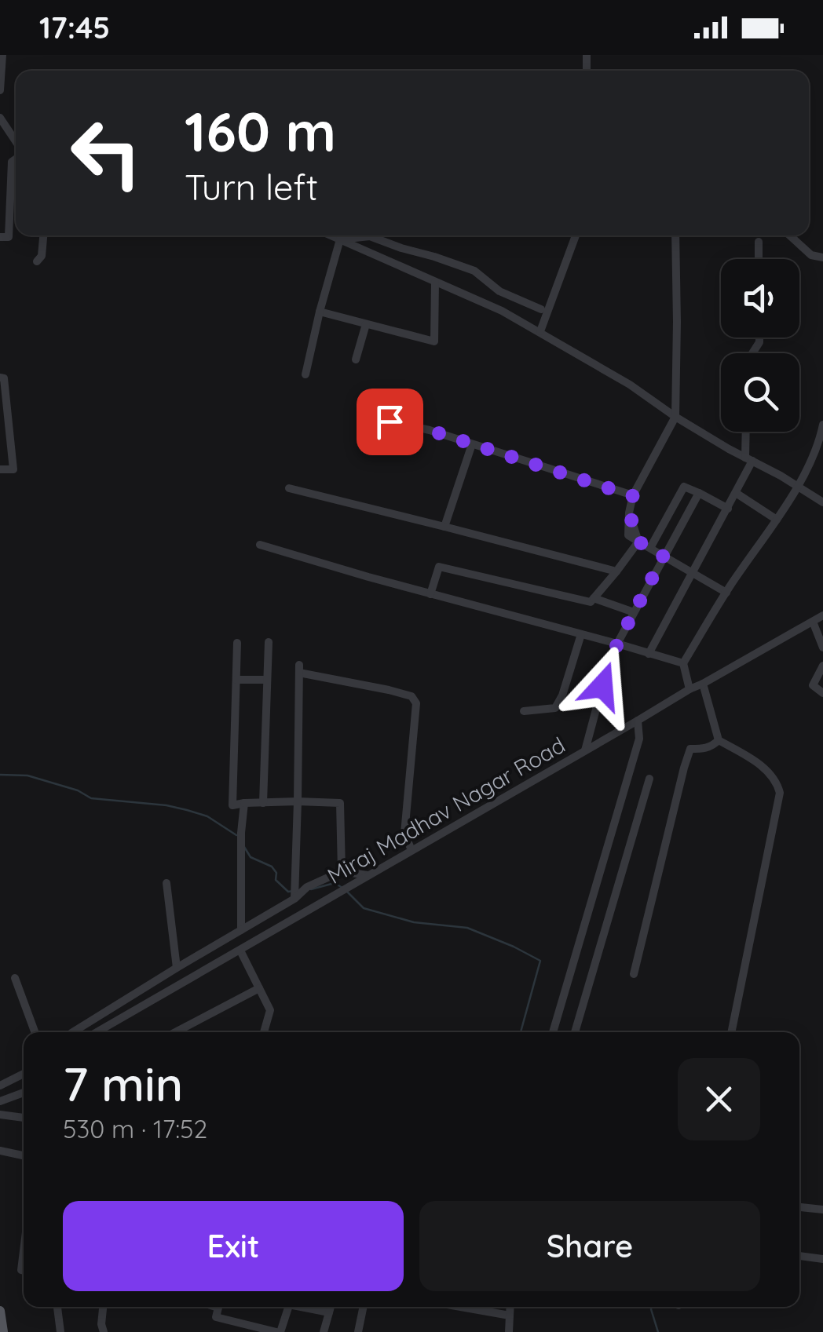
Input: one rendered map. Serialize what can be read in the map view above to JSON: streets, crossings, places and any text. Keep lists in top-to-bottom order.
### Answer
{
  "streets": {
    "street": ["Miraj Madhav Nagar Road"]
  },
  "page": {
    "status": "17:45",
    "turn": ["160 m", "Turn left"],
    "heading": ["7 min", "530 m · 17:52"],
    "buttons": ["Exit", "Share"]
  }
}
